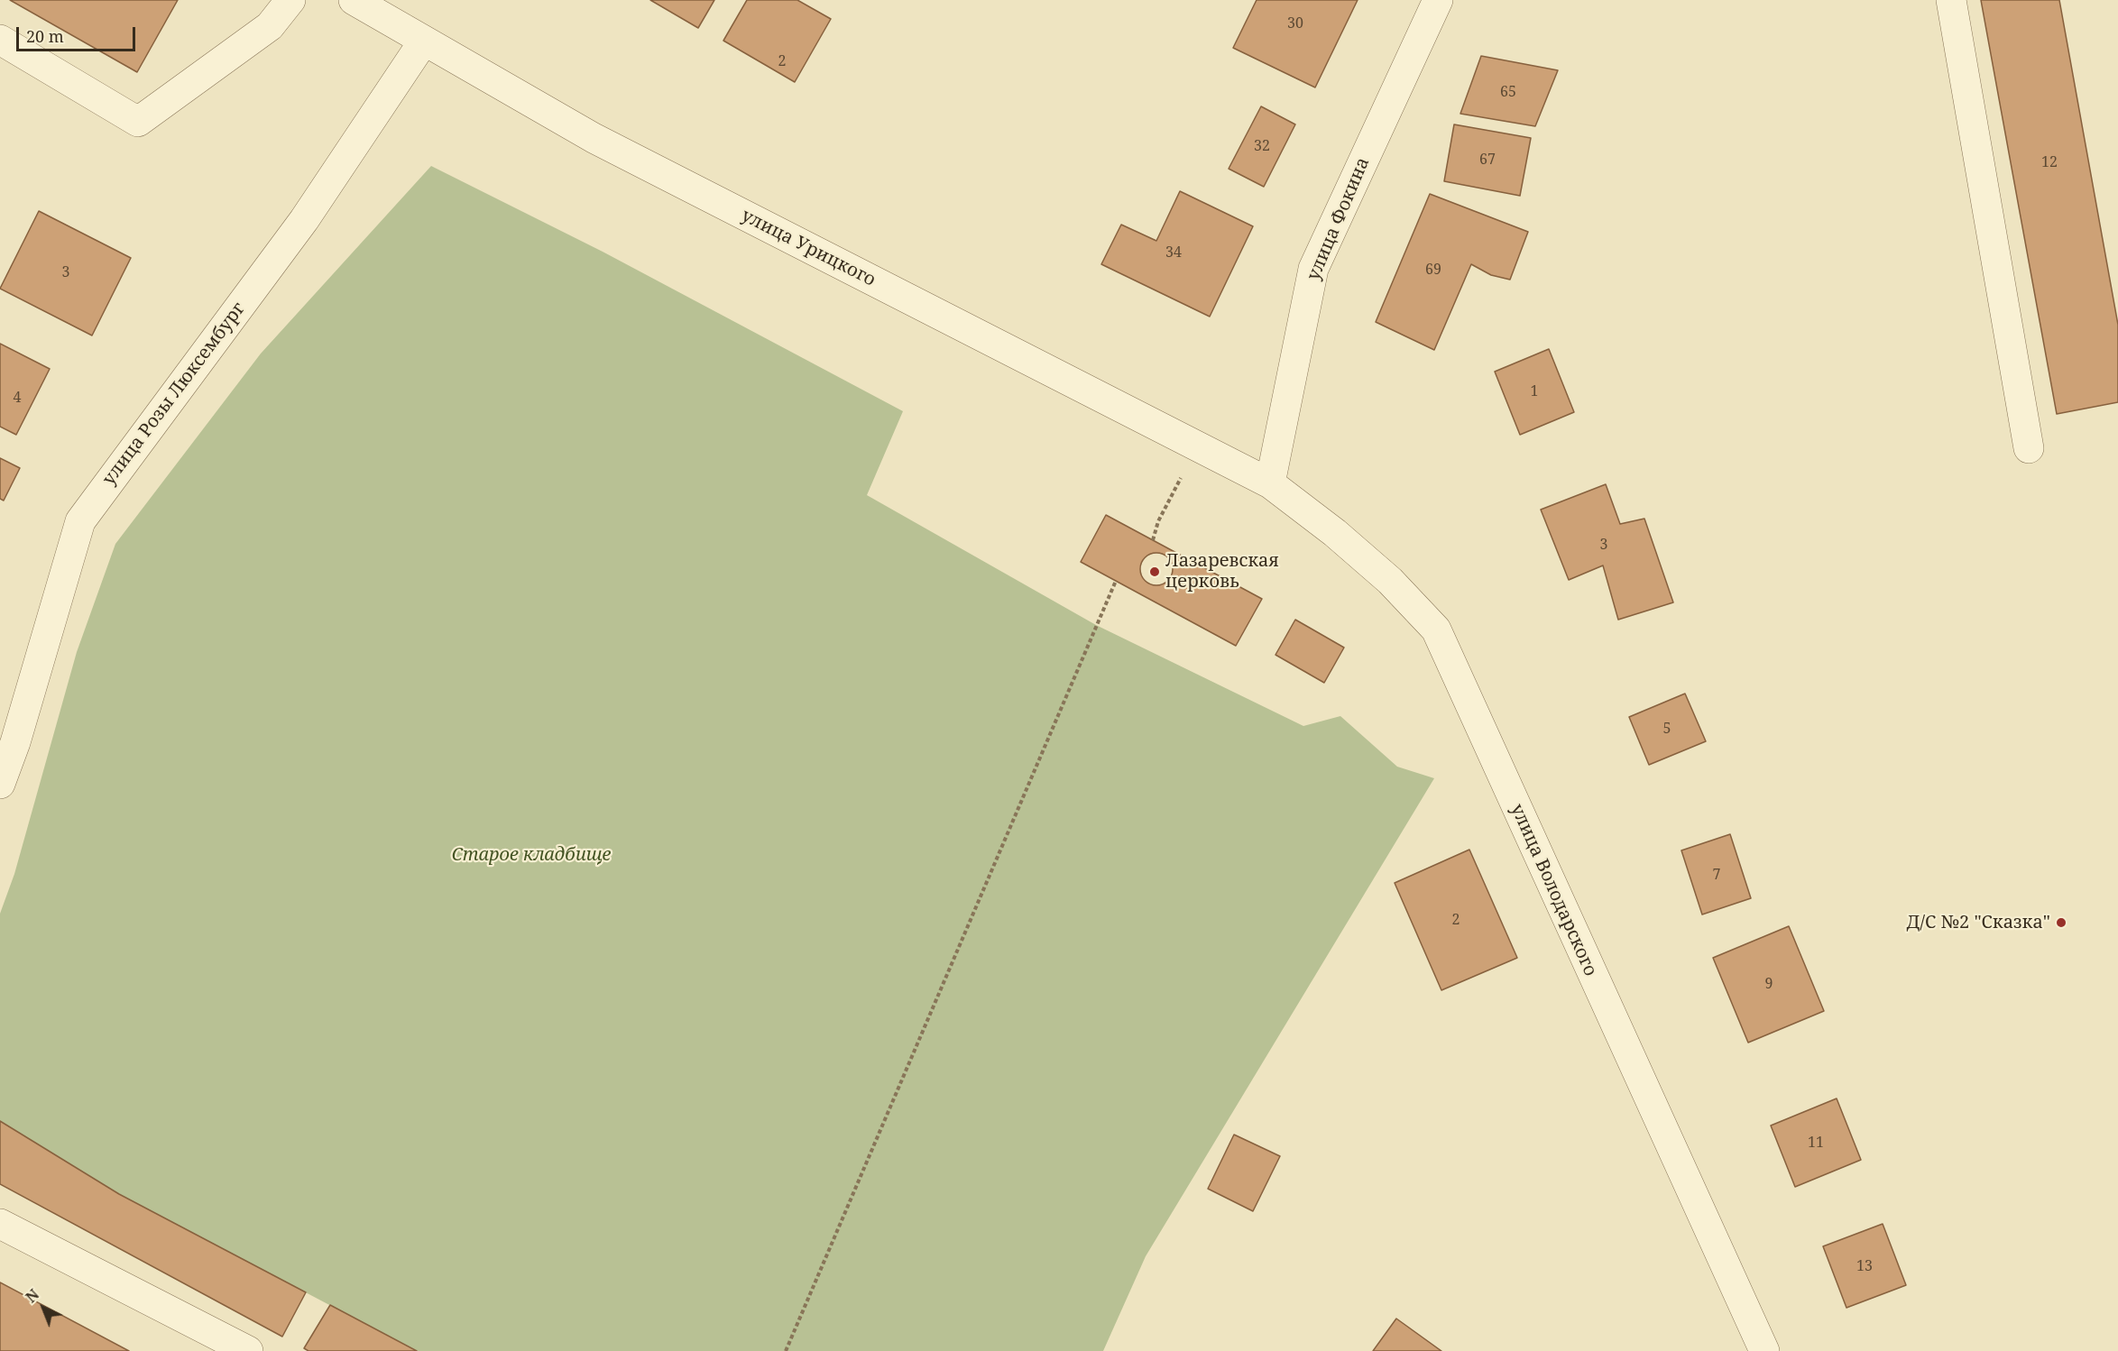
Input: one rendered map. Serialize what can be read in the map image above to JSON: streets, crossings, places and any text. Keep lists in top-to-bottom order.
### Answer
{
  "streets": {
    "street": [
      "улица Фокина",
      "улица Урицкого",
      "улица Розы Люксембург",
      "улица Володарского"
    ]
  },
  "crossings": [
    ["улица Фокина", "улица Урицкого"],
    ["улица Фокина", "улица Володарского"],
    ["улица Урицкого", "улица Розы Люксембург"],
    ["улица Урицкого", "улица Володарского"]
  ],
  "parks": ["Старое кладбище"],
  "places": ["Лазаревская церковь", "Д/С №2 \"Сказка\""],
  "house_numbers": [
    "30",
    "2",
    "65",
    "32",
    "67",
    "12",
    "34",
    "69",
    "3",
    "1",
    "4",
    "3",
    "5",
    "7",
    "2",
    "9",
    "11",
    "13"
  ],
  "scale_bar": "20 m",
  "north": "top left"
}
